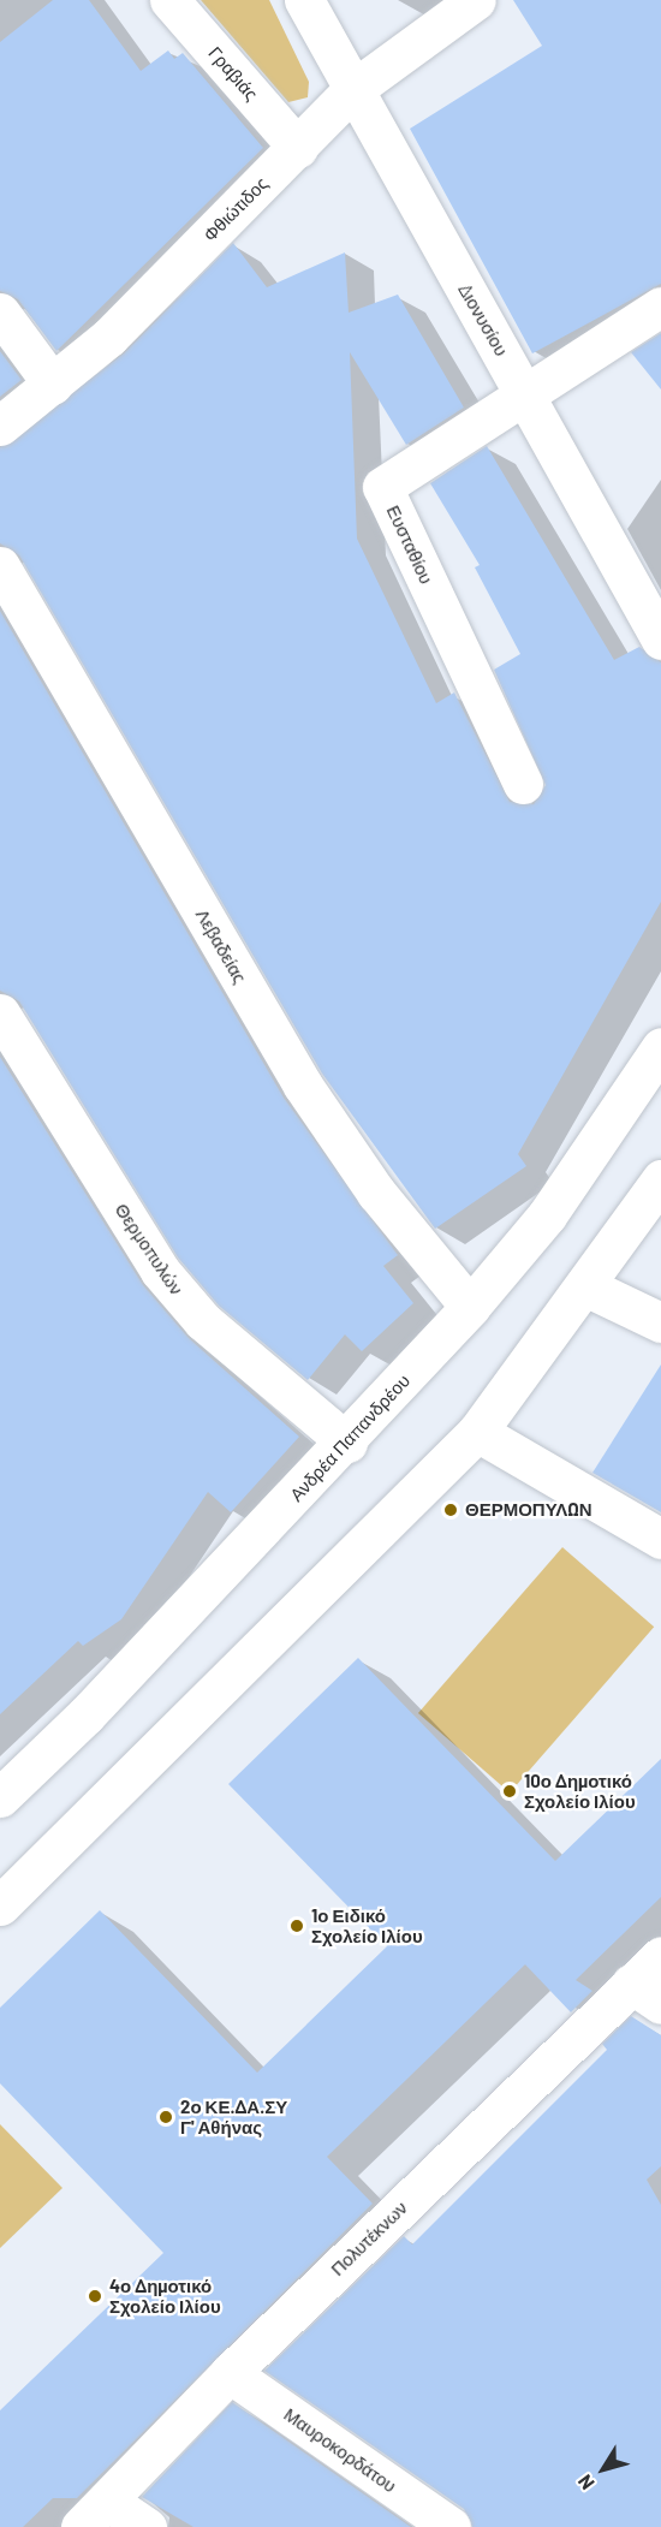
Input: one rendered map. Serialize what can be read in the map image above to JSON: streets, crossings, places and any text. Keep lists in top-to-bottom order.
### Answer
{
  "streets": {
    "street": [
      "Γραβιάς",
      "Φθιώτιδος",
      "Διονυσίου",
      "Ευσταθίου",
      "Λεβαδείας",
      "Θερμοπυλών",
      "Ανδρέα Παπανδρέου",
      "Πολυτέκνων",
      "Μαυροκορδάτου"
    ]
  },
  "crossings": [
    ["Γραβιάς", "Φθιώτιδος"],
    ["Φθιώτιδος", "Διονυσίου"],
    ["Διονυσίου", "Ευσταθίου"],
    ["Λεβαδείας", "Ανδρέα Παπανδρέου"],
    ["Θερμοπυλών", "Ανδρέα Παπανδρέου"],
    ["Πολυτέκνων", "Μαυροκορδάτου"]
  ],
  "places": [
    "ΘΕΡΜΟΠΥΛΩΝ",
    "10ο Δημοτικό Σχολείο Ιλίου",
    "1ο Ειδικό Σχολείο Ιλίου",
    "2ο ΚΕ.ΔΑ.ΣΥ Γ' Αθήνας",
    "4ο Δημοτικό Σχολείο Ιλίου"
  ],
  "north": "bottom left"
}
